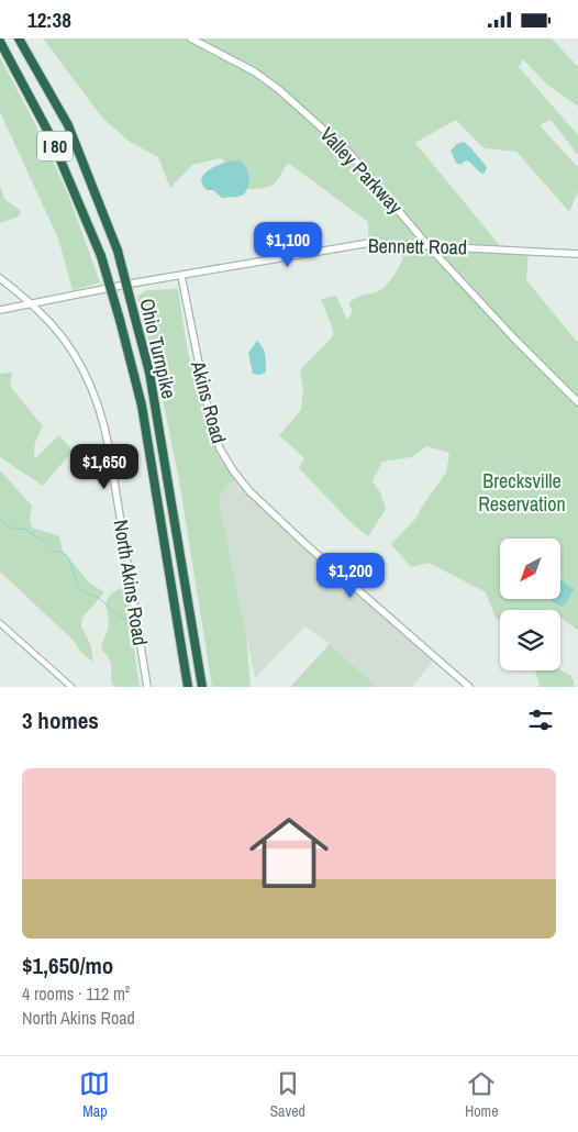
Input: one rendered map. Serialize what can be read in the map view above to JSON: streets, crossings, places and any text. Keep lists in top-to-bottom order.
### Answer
{
  "streets": {
    "highway": ["I 80", "Ohio Turnpike"],
    "street": [
      "Valley Parkway",
      "Bennett Road",
      "Akins Road",
      "North Akins Road"
    ]
  },
  "crossings": [
    ["Valley Parkway", "Bennett Road"],
    ["Bennett Road", "Akins Road"],
    ["Bennett Road", "North Akins Road"]
  ],
  "parks": ["Brecksville Reservation"],
  "north": "bottom left",
  "page": {
    "status": "12:38",
    "price": ["$1,100", "$1,650", "$1,200"],
    "heading": "3 homes",
    "list": [
      {
        "name": "$1,650/mo",
        "note": "4 rooms · 112 m² · North Akins Road"
      }
    ],
    "tabs": ["Map", "Saved", "Home"]
  }
}
